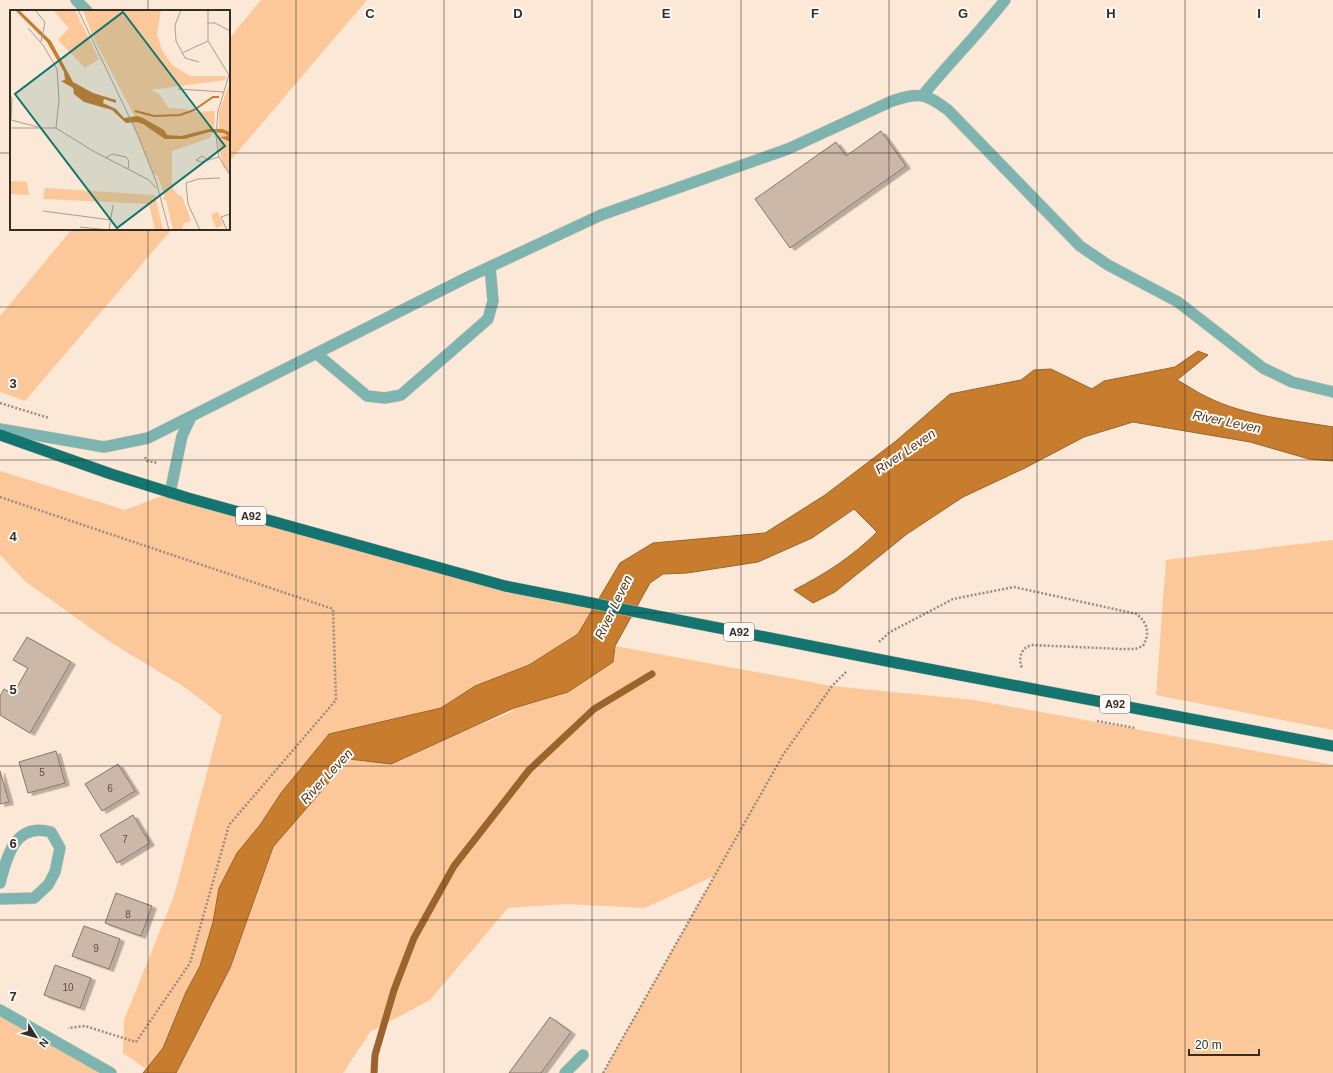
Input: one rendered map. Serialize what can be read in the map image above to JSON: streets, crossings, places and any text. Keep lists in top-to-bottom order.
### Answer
{
  "streets": {
    "highway": ["A92"]
  },
  "water": ["River Leven"],
  "house_numbers": [
    "5",
    "6",
    "7",
    "8",
    "9",
    "10"
  ],
  "scale_bar": "20 m",
  "north": "bottom right",
  "grid": {
    "columns": [
      "C",
      "D",
      "E",
      "F",
      "G",
      "H",
      "I"
    ],
    "rows": [
      "3",
      "4",
      "5",
      "6",
      "7"
    ]
  }
}
